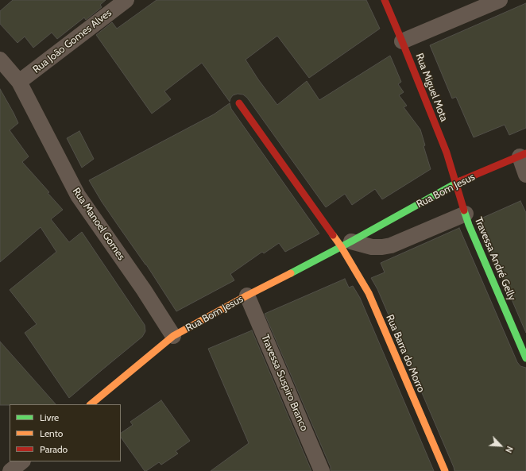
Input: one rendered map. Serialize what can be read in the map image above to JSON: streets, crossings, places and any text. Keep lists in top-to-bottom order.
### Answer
{
  "streets": {
    "street": [
      "Rua João Gomes Alves",
      "Rua Miguel Mota",
      "Rua Bom Jesus",
      "Rua Manoel Gomes",
      "Travessa André Gelly",
      "Rua Barra do Morro",
      "Travessa Suspiro Branco"
    ]
  },
  "crossings": [
    ["Rua João Gomes Alves", "Rua Manoel Gomes"],
    ["Rua Miguel Mota", "Rua Bom Jesus"],
    ["Rua Miguel Mota", "Travessa André Gelly"],
    ["Rua Bom Jesus", "Rua Manoel Gomes"],
    ["Rua Bom Jesus", "Travessa André Gelly"],
    ["Rua Bom Jesus", "Rua Barra do Morro"],
    ["Rua Bom Jesus", "Travessa Suspiro Branco"]
  ],
  "legend": ["Livre", "Lento", "Parado"],
  "north": "bottom right"
}
